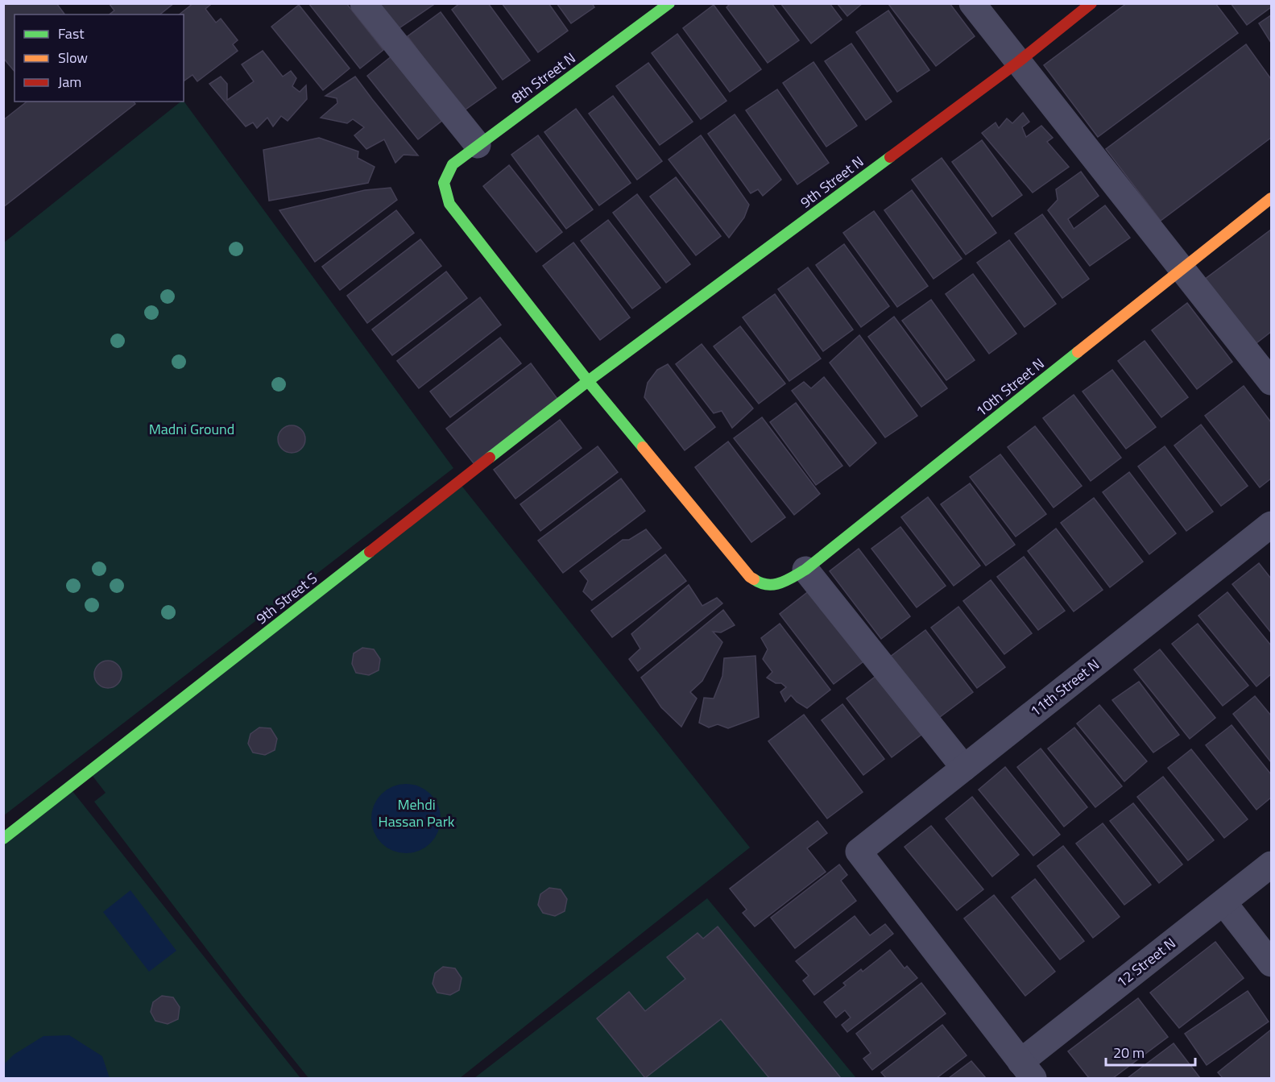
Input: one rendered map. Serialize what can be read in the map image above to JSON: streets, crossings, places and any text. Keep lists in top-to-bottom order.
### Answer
{
  "streets": {
    "street": [
      "8th Street N",
      "9th Street N",
      "10th Street N",
      "9th Street S",
      "11th Street N",
      "12 Street N"
    ]
  },
  "crossings": [
    ["8th Street N", "9th Street N"],
    ["8th Street N", "10th Street N"],
    ["8th Street N", "9th Street S"],
    ["9th Street N", "10th Street N"],
    ["9th Street N", "9th Street S"],
    ["10th Street N", "9th Street S"],
    ["11th Street N", "12 Street N"]
  ],
  "parks": ["Madni Ground", "Mehdi Hassan Park"],
  "legend": ["Fast", "Slow", "Jam"],
  "scale_bar": "20 m"
}
